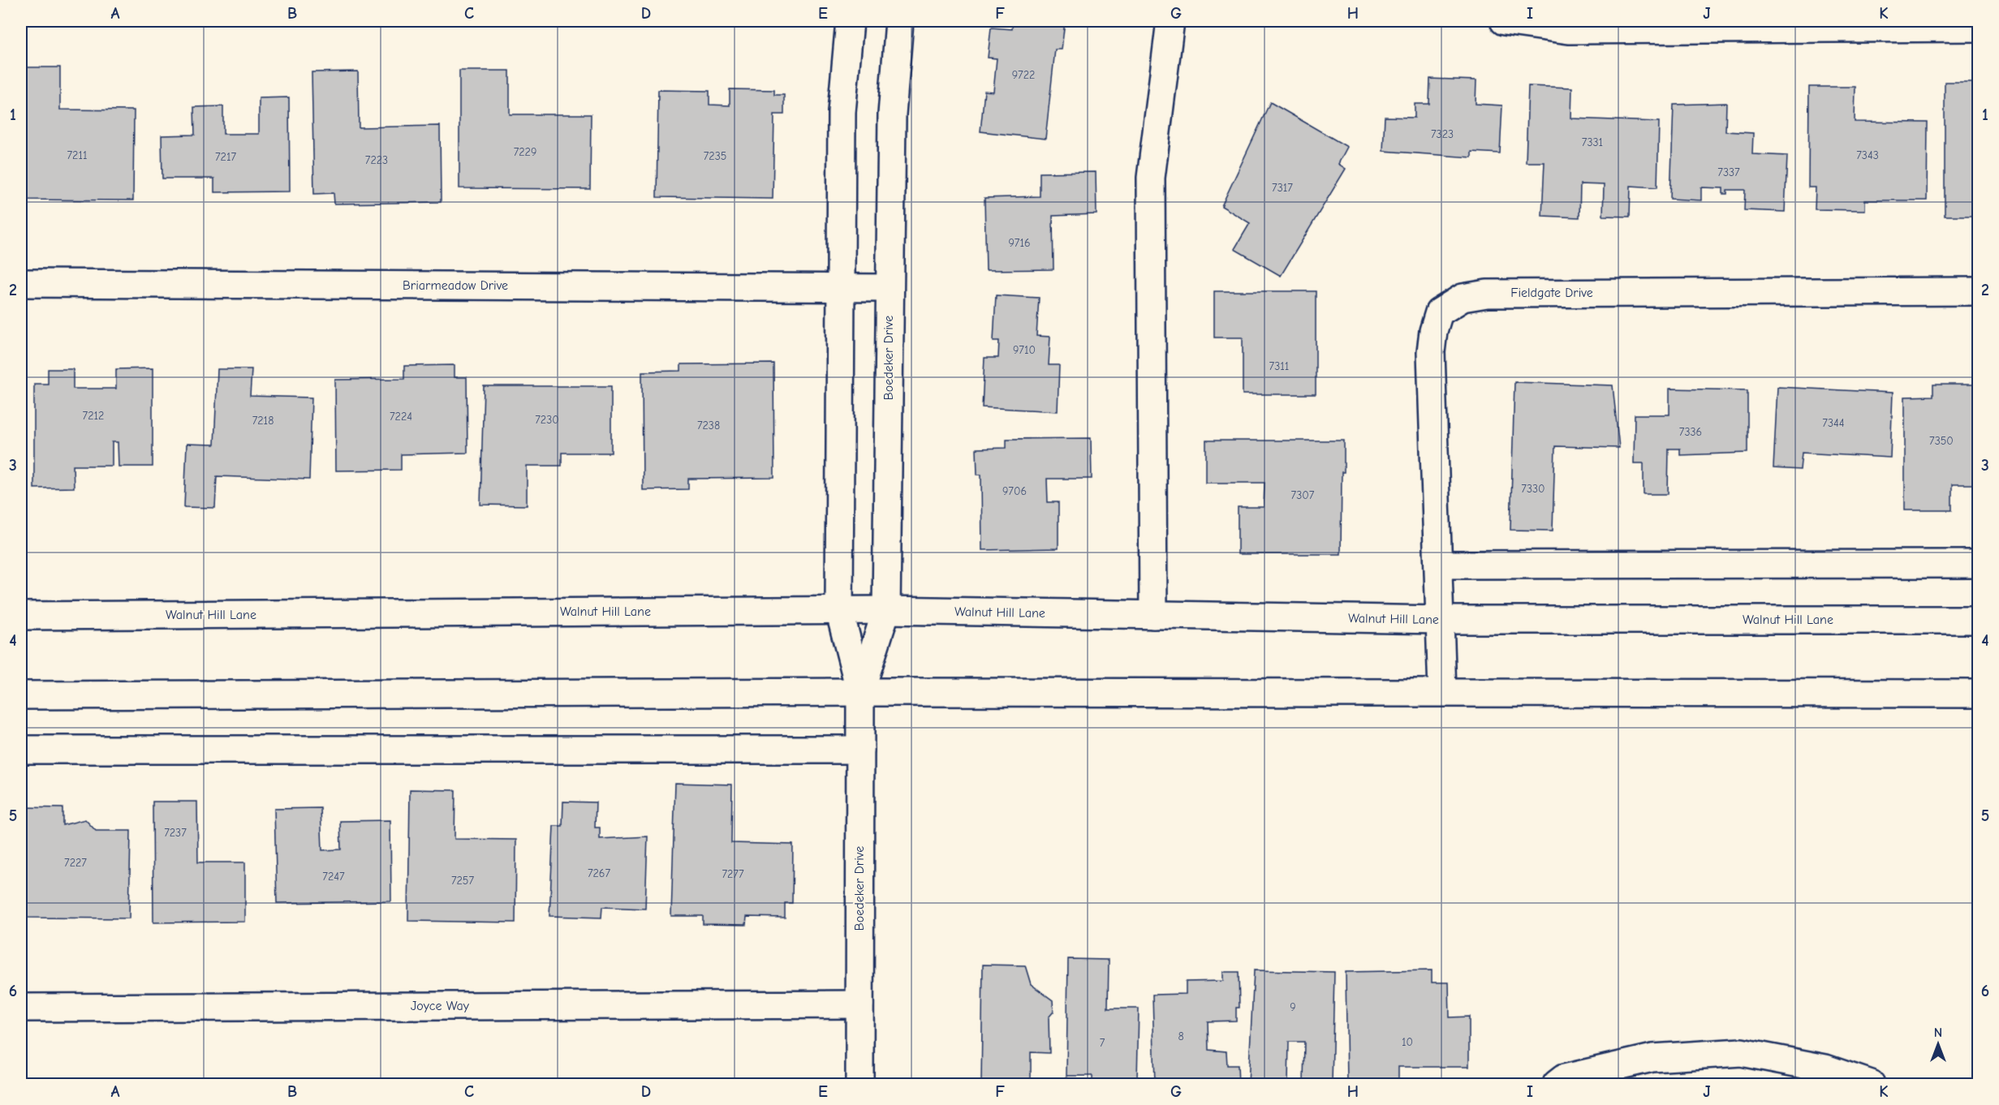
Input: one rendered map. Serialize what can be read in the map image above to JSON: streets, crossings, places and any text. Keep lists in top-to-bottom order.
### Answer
{
  "streets": {
    "street": [
      "Briarmeadow Drive",
      "Fieldgate Drive",
      "Boedeker Drive",
      "Walnut Hill Lane",
      "Joyce Way"
    ]
  },
  "crossings": [
    ["Briarmeadow Drive", "Boedeker Drive"],
    ["Fieldgate Drive", "Walnut Hill Lane"],
    ["Boedeker Drive", "Walnut Hill Lane"],
    ["Boedeker Drive", "Joyce Way"]
  ],
  "house_numbers": [
    "9722",
    "7323",
    "7331",
    "7229",
    "7211",
    "7343",
    "7235",
    "7217",
    "7223",
    "7337",
    "7317",
    "9716",
    "9710",
    "7311",
    "7212",
    "7224",
    "7230",
    "7218",
    "7344",
    "7238",
    "7336",
    "7350",
    "7330",
    "9706",
    "7307",
    "7237",
    "7227",
    "7267",
    "7277",
    "7247",
    "7257",
    "9",
    "8",
    "10",
    "7"
  ],
  "north": "top",
  "grid": {
    "columns": [
      "A",
      "B",
      "C",
      "D",
      "E",
      "F",
      "G",
      "H",
      "I",
      "J",
      "K"
    ],
    "rows": [
      "1",
      "2",
      "3",
      "4",
      "5",
      "6"
    ]
  }
}
